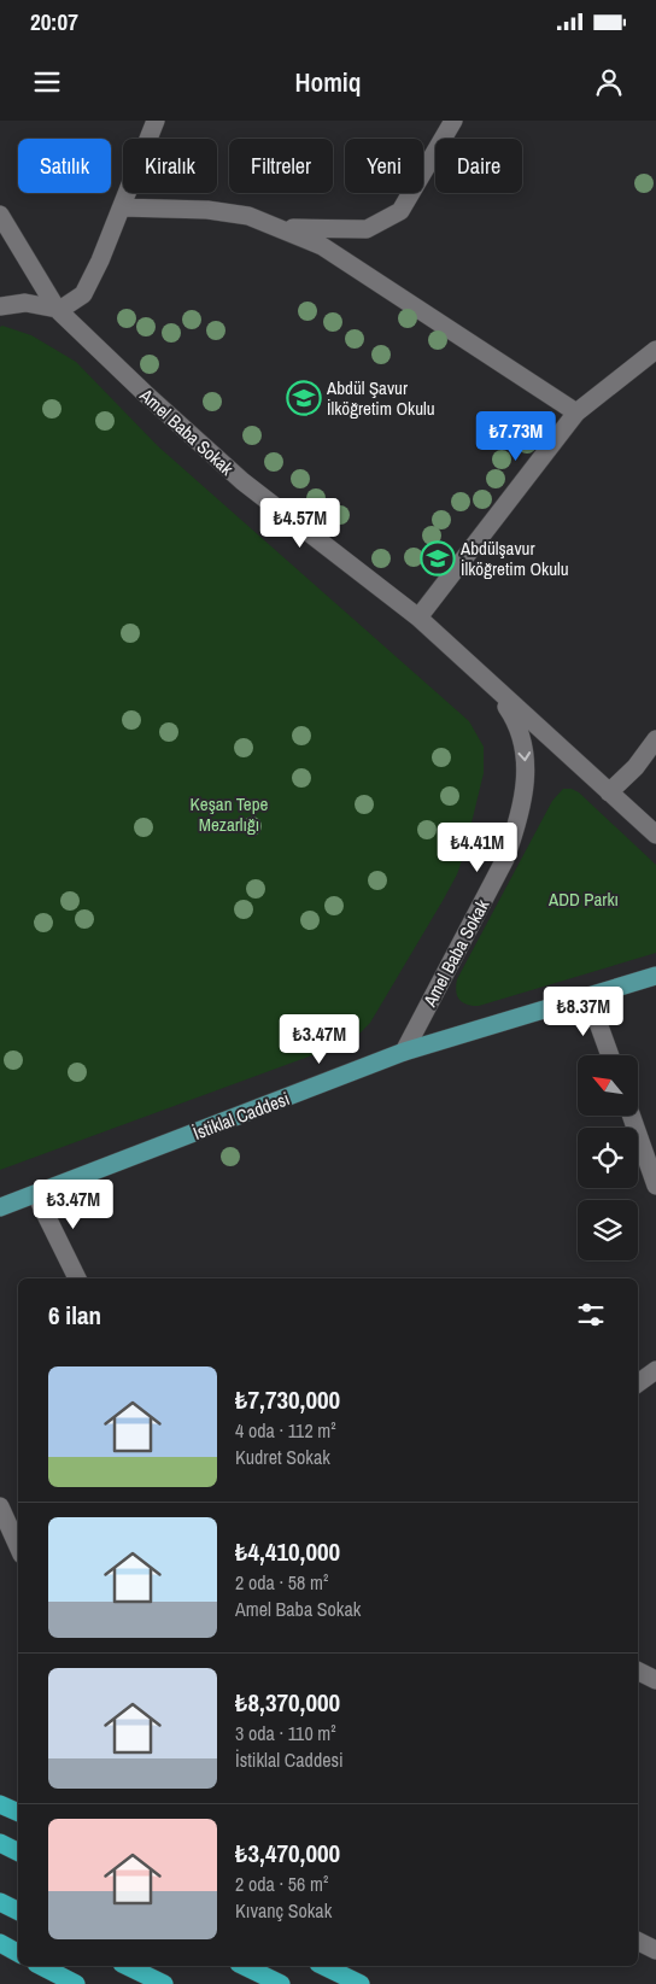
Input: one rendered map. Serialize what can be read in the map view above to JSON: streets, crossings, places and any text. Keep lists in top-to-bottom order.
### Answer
{
  "streets": {
    "main road": ["İstiklal Caddesi"],
    "street": ["Amel Baba Sokak"]
  },
  "crossings": [
    ["Amel Baba Sokak", "İstiklal Caddesi"]
  ],
  "parks": ["Keşan Tepe Mezarlığı", "ADD Parkı"],
  "places": {
    "school or university": ["Abdül Şavur İlköğretim Okulu", "Abdülşavur İlköğretim Okulu"]
  },
  "north": "top left",
  "page": {
    "status": "20:07",
    "header": "Homiq",
    "chip": [
      "Satılık",
      "Kiralık",
      "Filtreler",
      "Yeni",
      "Daire"
    ],
    "price": [
      "₺7.73M",
      "₺4.57M",
      "₺4.41M",
      "₺8.37M",
      "₺3.47M",
      "₺3.47M"
    ],
    "heading": "6 ilan",
    "list": [
      {
        "name": "₺7,730,000",
        "note": "4 oda · 112 m² · Kudret Sokak"
      },
      {
        "name": "₺4,410,000",
        "note": "2 oda · 58 m² · Amel Baba Sokak"
      },
      {
        "name": "₺8,370,000",
        "note": "3 oda · 110 m² · İstiklal Caddesi"
      },
      {
        "name": "₺3,470,000",
        "note": "2 oda · 56 m² · Kıvanç Sokak"
      }
    ]
  }
}
